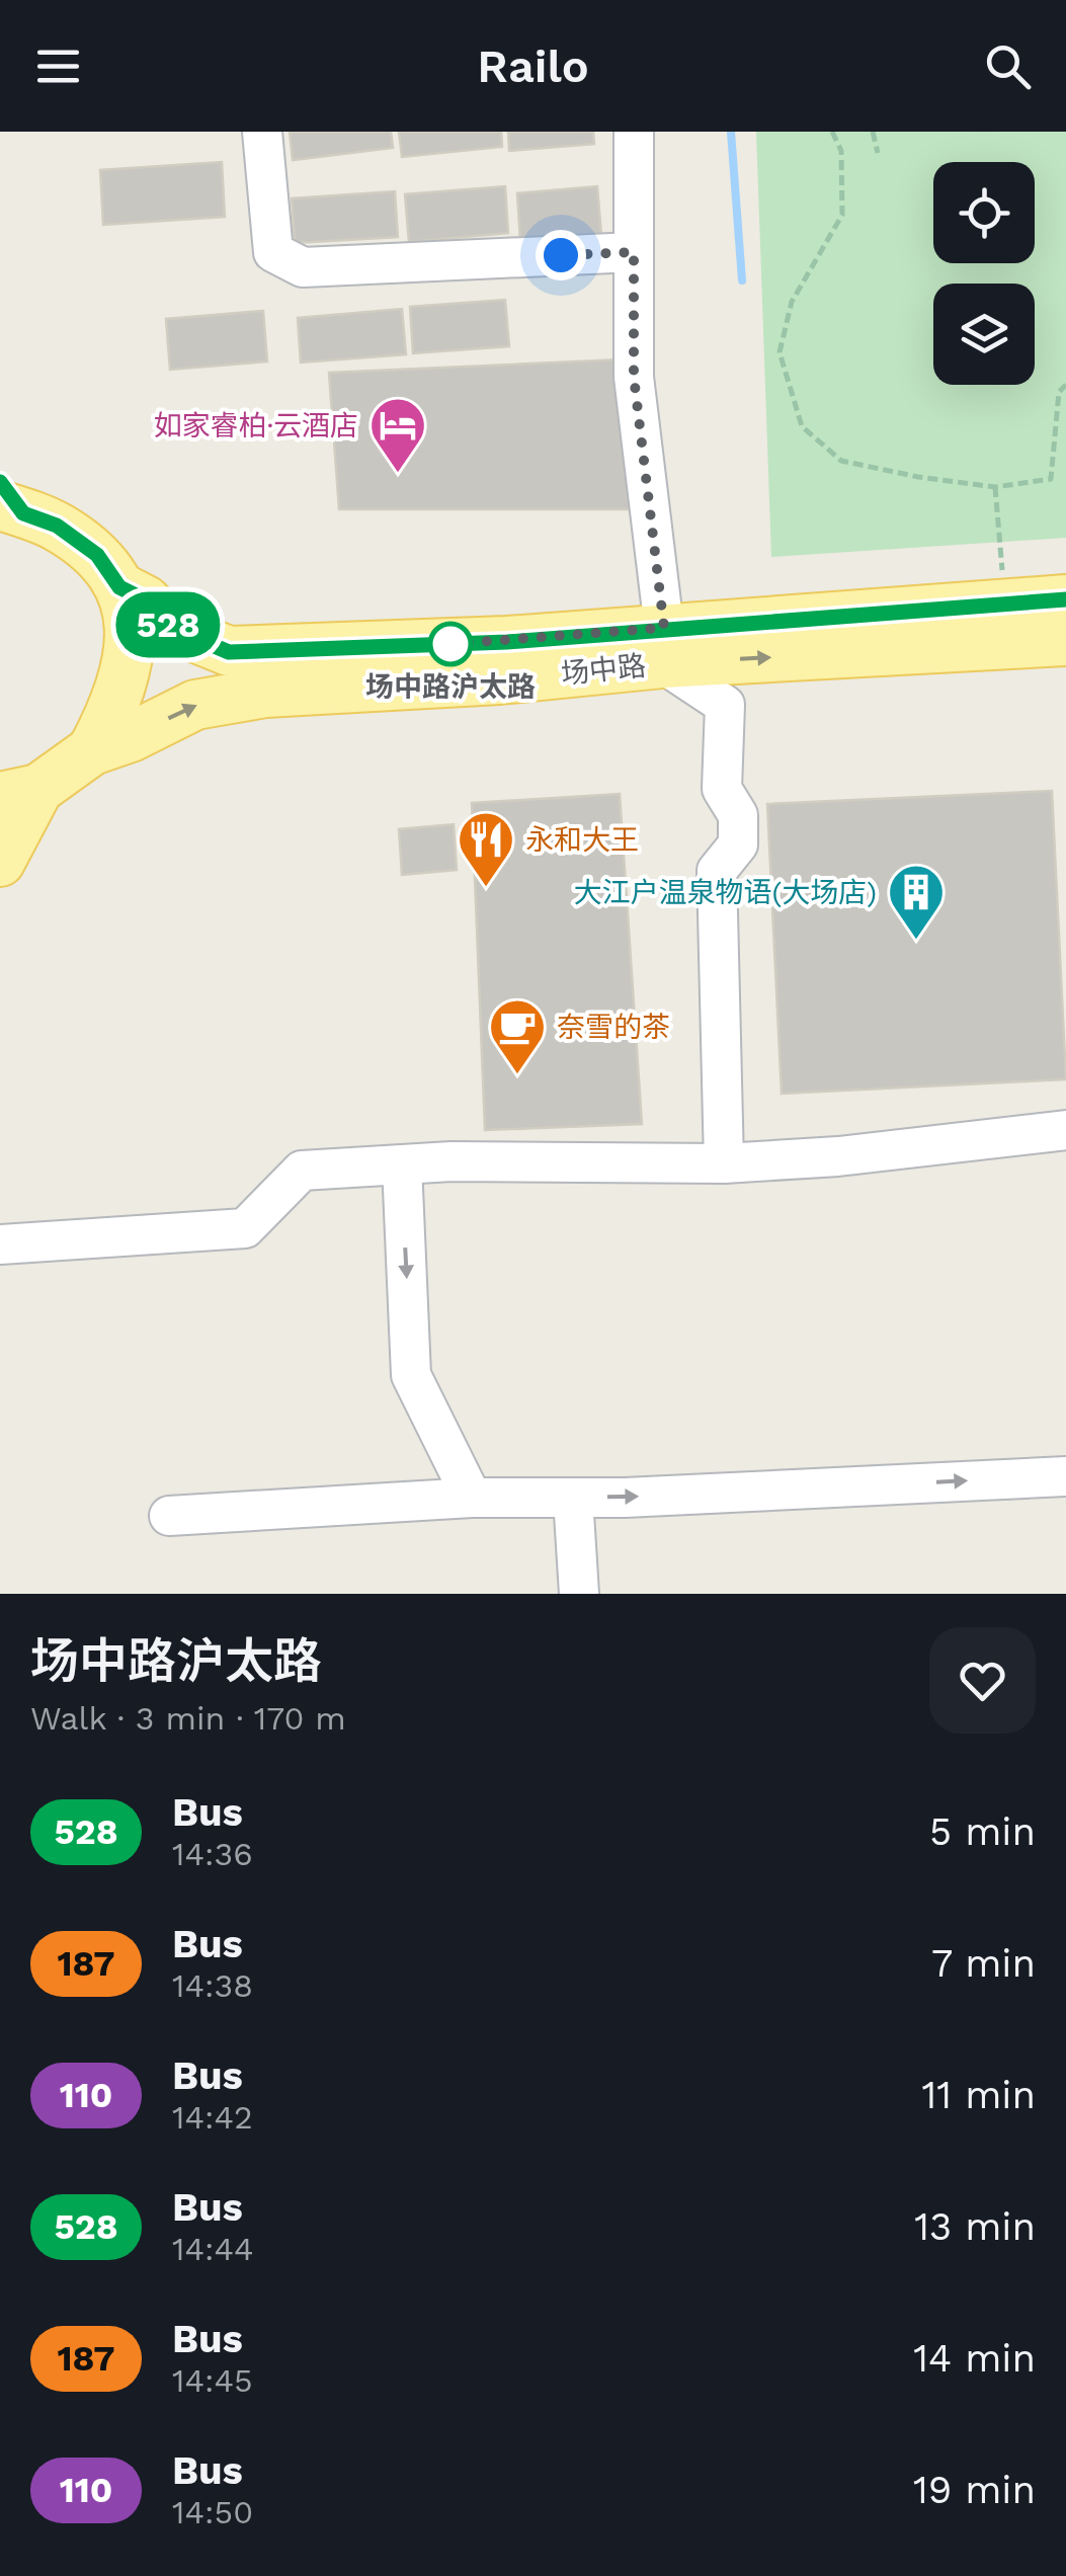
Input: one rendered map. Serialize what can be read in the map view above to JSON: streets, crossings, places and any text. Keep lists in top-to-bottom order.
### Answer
{
  "streets": {
    "main road": ["场中路"]
  },
  "places": {
    "hotel": ["如家睿柏·云酒店"],
    "other": ["场中路沪太路"],
    "restaurant": ["永和大王"],
    "building": ["大江户温泉物语(大场店)"],
    "cafe": ["奈雪的茶"]
  },
  "lines": ["bus line 528"],
  "page": {
    "header": "Railo",
    "on_map": "528",
    "heading": ["场中路沪太路", "Walk · 3 min · 170 m"],
    "list": [
      {
        "mark": "528",
        "name": "Bus",
        "note": "14:36",
        "value": "5 min"
      },
      {
        "mark": "187",
        "name": "Bus",
        "note": "14:38",
        "value": "7 min"
      },
      {
        "mark": "110",
        "name": "Bus",
        "note": "14:42",
        "value": "11 min"
      },
      {
        "mark": "528",
        "name": "Bus",
        "note": "14:44",
        "value": "13 min"
      },
      {
        "mark": "187",
        "name": "Bus",
        "note": "14:45",
        "value": "14 min"
      },
      {
        "mark": "110",
        "name": "Bus",
        "note": "14:50",
        "value": "19 min"
      }
    ]
  }
}
